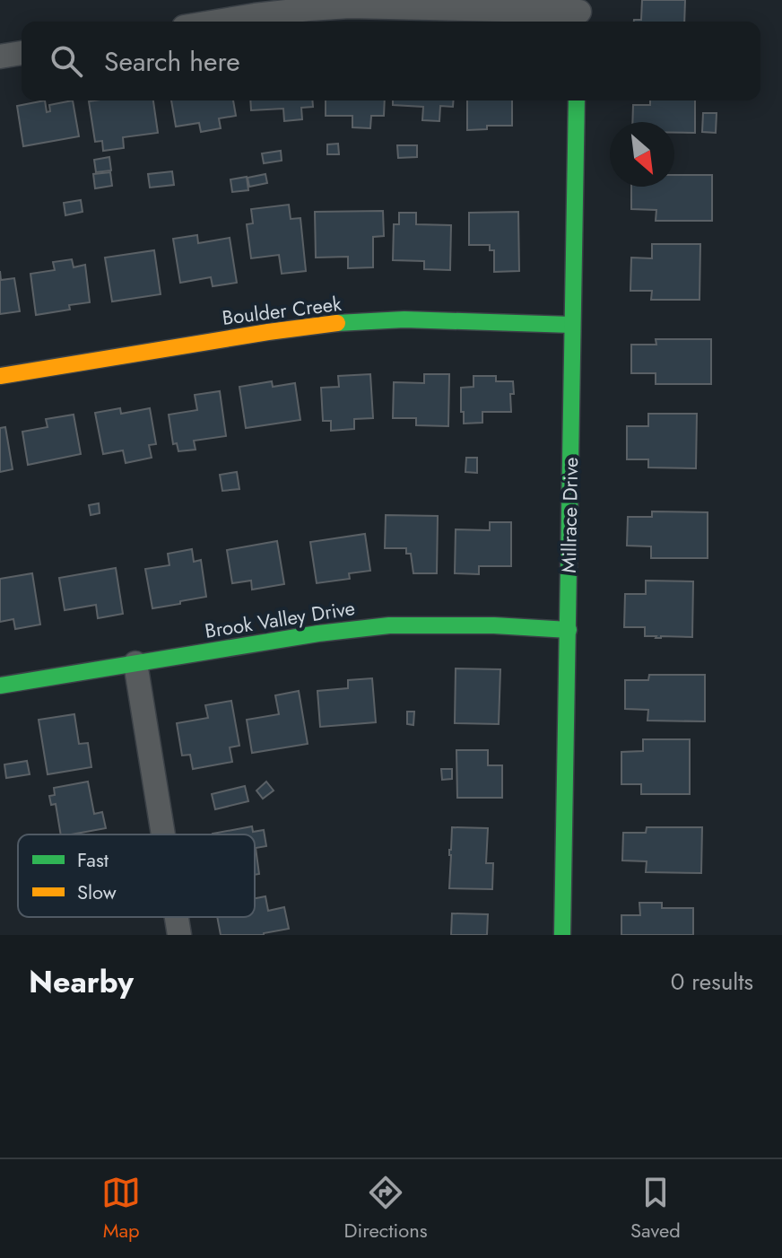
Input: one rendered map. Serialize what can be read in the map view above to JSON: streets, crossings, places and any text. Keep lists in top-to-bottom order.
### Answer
{
  "streets": {
    "street": ["Boulder Creek", "Millrace Drive", "Brook Valley Drive"]
  },
  "crossings": [
    ["Boulder Creek", "Millrace Drive"],
    ["Millrace Drive", "Brook Valley Drive"]
  ],
  "legend": ["Fast", "Slow"],
  "north": "bottom right",
  "page": {
    "search": "Search here",
    "heading": ["Nearby", "0 results"],
    "nav": ["Map", "Directions", "Saved"]
  }
}
